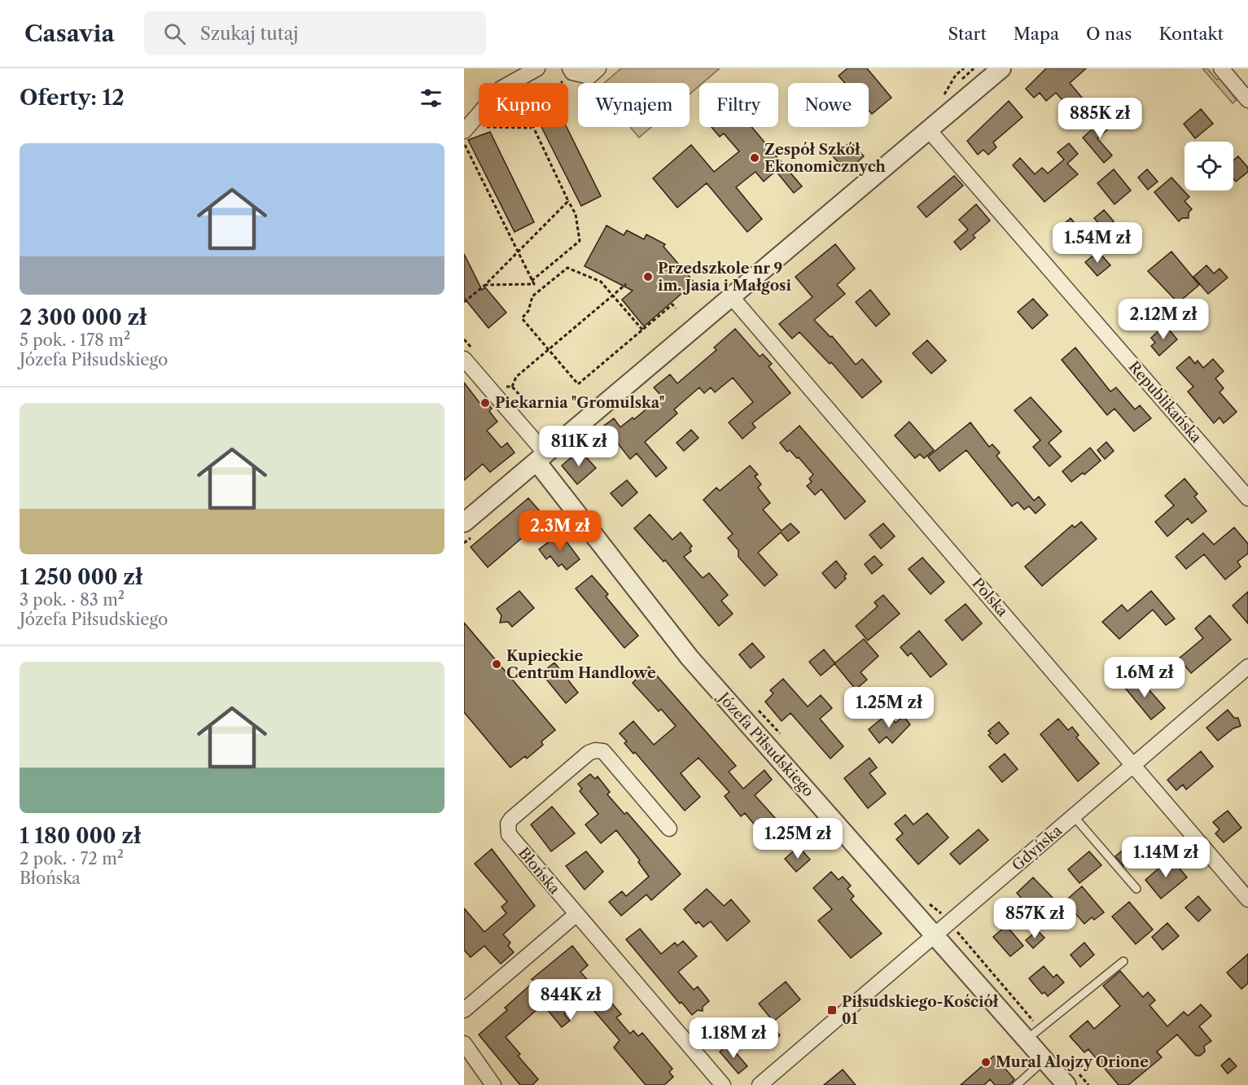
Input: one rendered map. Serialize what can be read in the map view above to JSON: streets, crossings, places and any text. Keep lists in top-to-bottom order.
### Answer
{
  "streets": {
    "street": [
      "Republikańska",
      "Polska",
      "Józefa Piłsudskiego",
      "Gdyńska",
      "Błońska"
    ]
  },
  "crossings": [
    ["Polska", "Gdyńska"],
    ["Józefa Piłsudskiego", "Gdyńska"]
  ],
  "places": {
    "other": [
      "Zespół Szkół Ekonomicznych",
      "Przedszkole nr 9 im. Jasia i Małgosi",
      "Piekarnia \"Gromulska\"",
      "Kupieckie Centrum Handlowe",
      "Mural Alojzy Orione"
    ],
    "transit": ["Piłsudskiego-Kościół 01"]
  },
  "page": {
    "header": "Casavia",
    "search": "Szukaj tutaj",
    "nav": [
      "Start",
      "Mapa",
      "O nas",
      "Kontakt"
    ],
    "heading": "Oferty: 12",
    "chip": [
      "Kupno",
      "Wynajem",
      "Filtry",
      "Nowe"
    ],
    "price": [
      "885K zł",
      "1.54M zł",
      "2.12M zł",
      "811K zł",
      "2.3M zł",
      "1.6M zł",
      "1.25M zł",
      "1.25M zł",
      "1.14M zł",
      "857K zł",
      "844K zł",
      "1.18M zł"
    ],
    "list": [
      {
        "name": "2 300 000 zł",
        "note": "5 pok. · 178 m² · Józefa Piłsudskiego"
      },
      {
        "name": "1 250 000 zł",
        "note": "3 pok. · 83 m² · Józefa Piłsudskiego"
      },
      {
        "name": "1 180 000 zł",
        "note": "2 pok. · 72 m² · Błońska"
      }
    ]
  }
}
